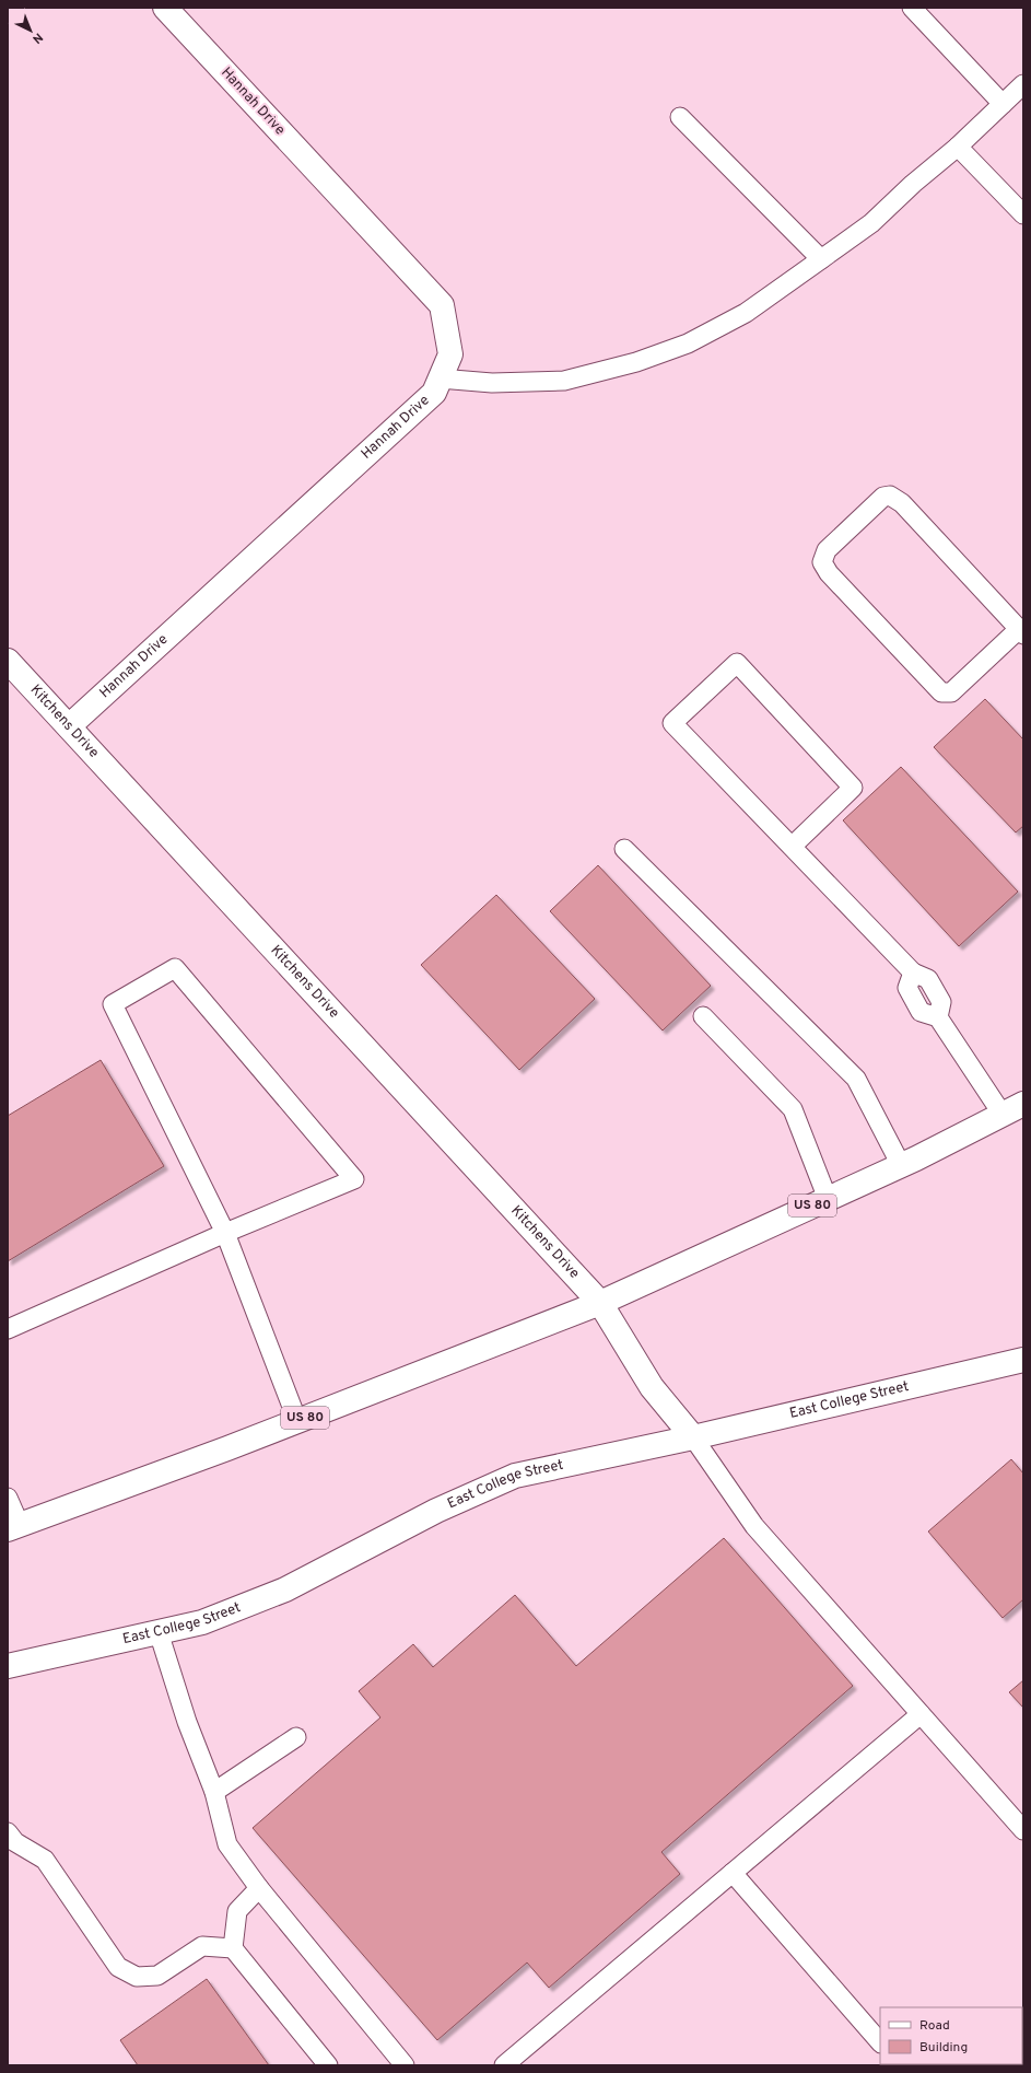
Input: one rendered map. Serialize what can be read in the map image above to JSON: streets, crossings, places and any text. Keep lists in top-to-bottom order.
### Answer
{
  "streets": {
    "street": [
      "Hannah Drive",
      "Kitchens Drive",
      "US 80",
      "East College Street"
    ]
  },
  "crossings": [
    ["Hannah Drive", "Kitchens Drive"],
    ["Kitchens Drive", "US 80"],
    ["Kitchens Drive", "East College Street"]
  ],
  "legend": ["Road", "Building"],
  "north": "bottom right"
}
